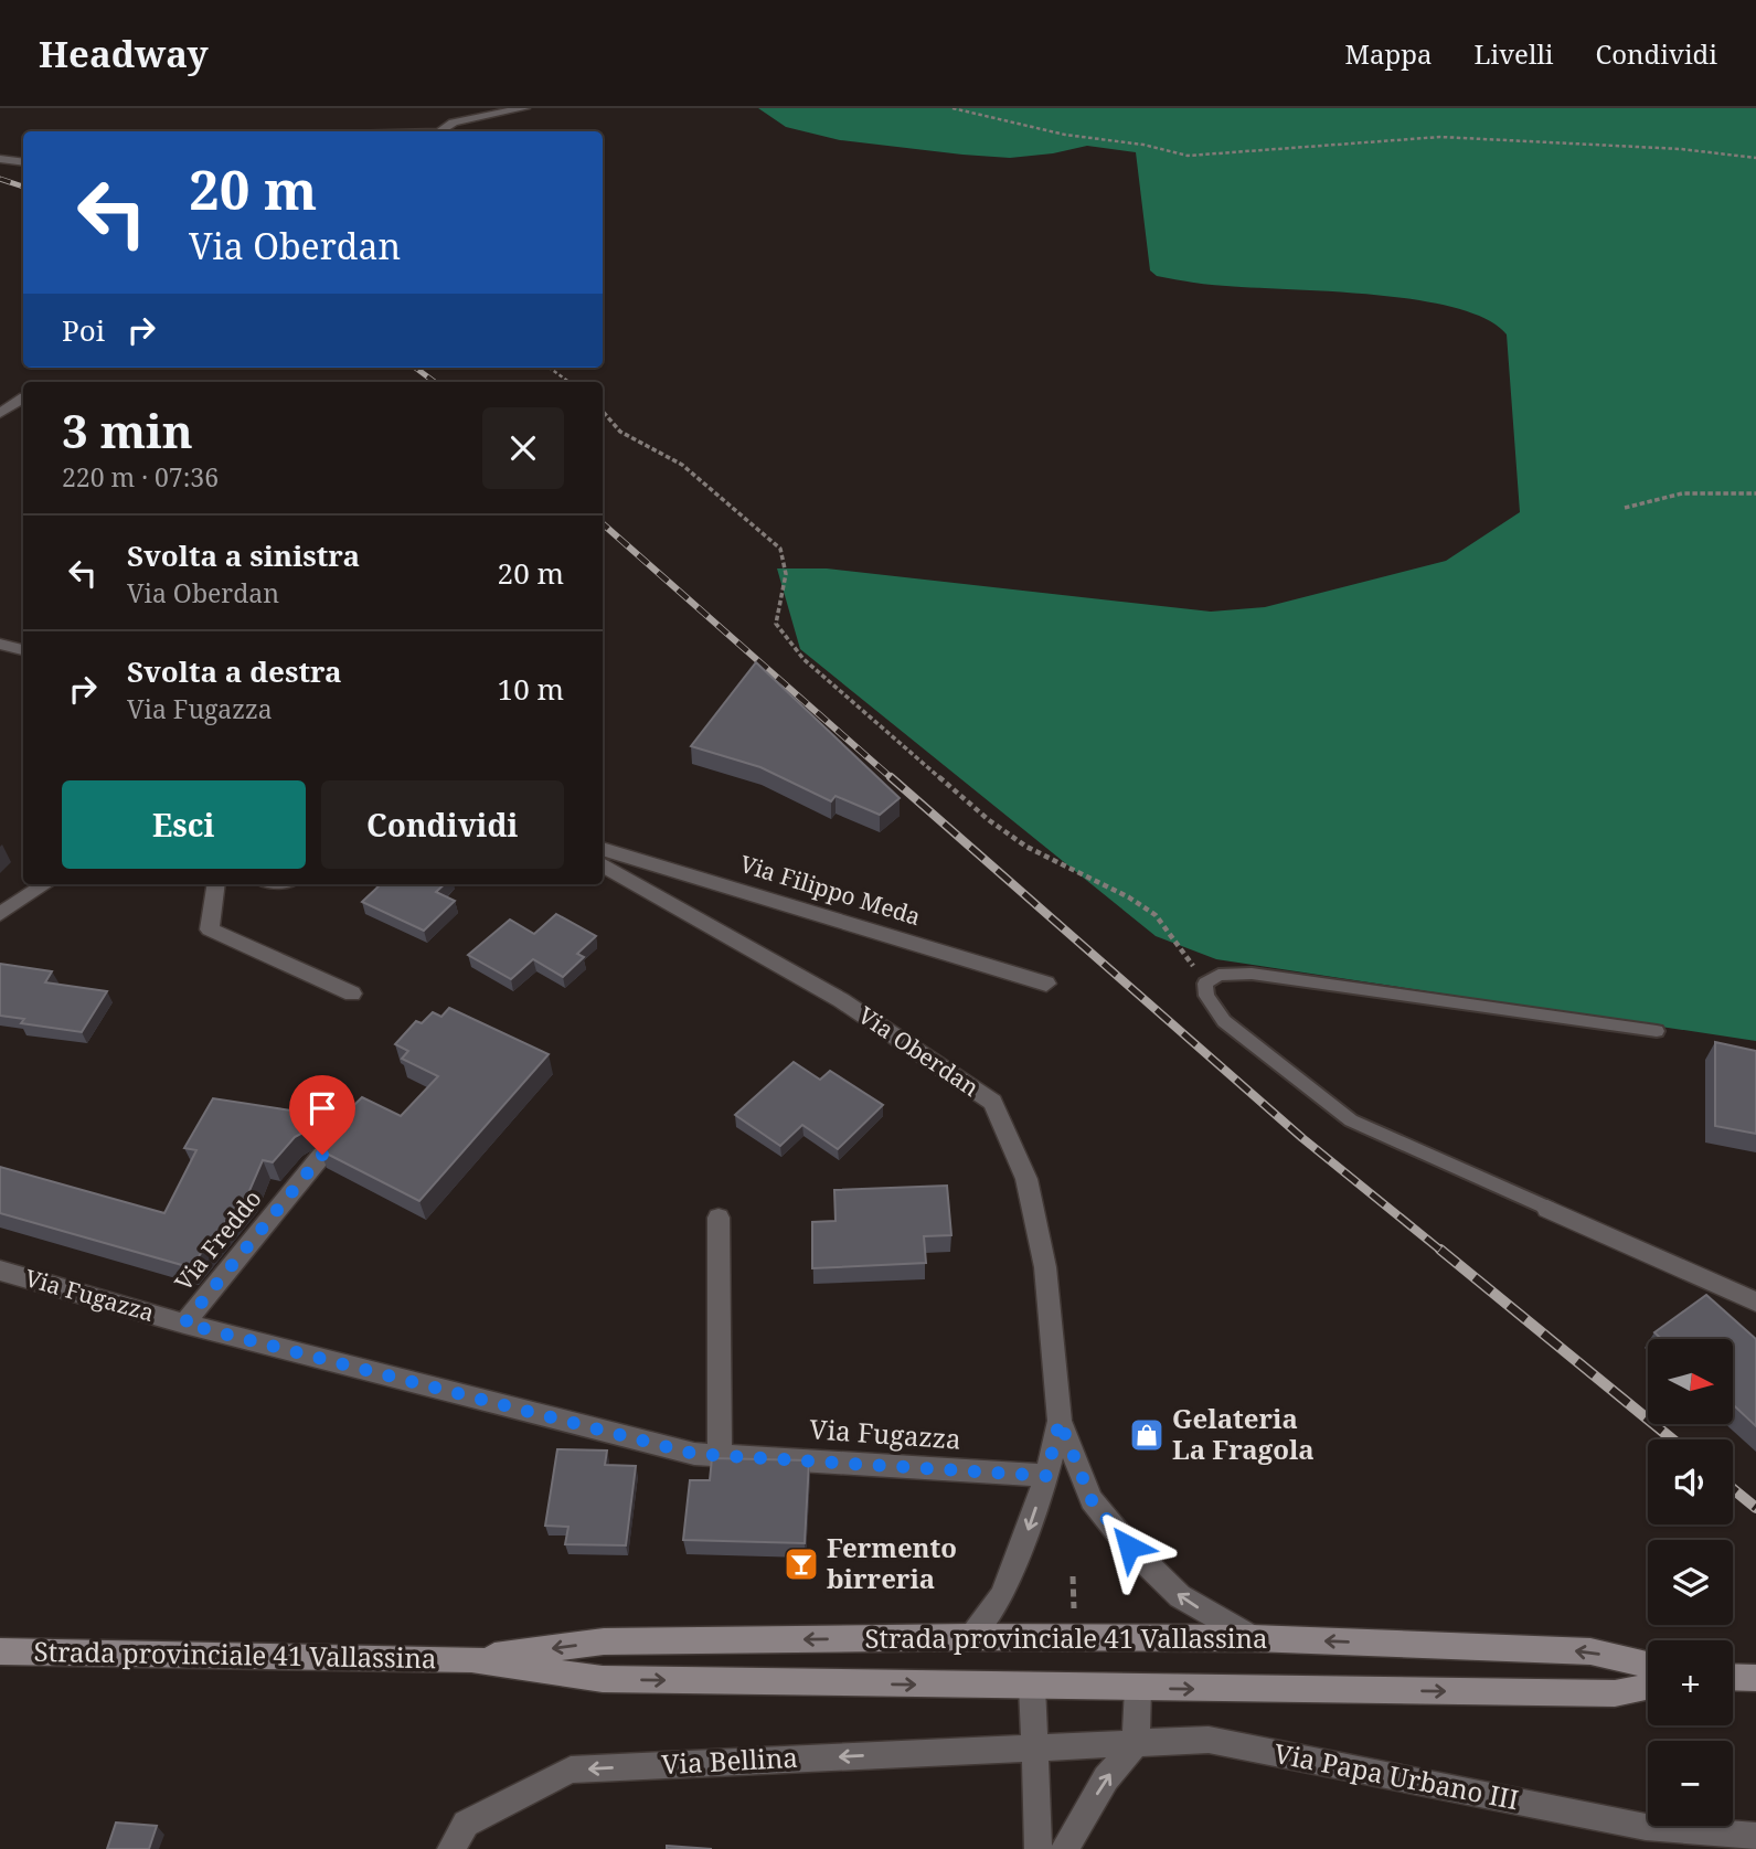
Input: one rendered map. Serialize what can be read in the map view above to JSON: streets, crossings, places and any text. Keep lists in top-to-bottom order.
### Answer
{
  "streets": {
    "main road": ["Strada provinciale 41 Vallassina"],
    "street": [
      "Via Filippo Meda",
      "Via Oberdan",
      "Via Freddo",
      "Via Fugazza",
      "Via Bellina",
      "Via Papa Urbano III"
    ]
  },
  "crossings": [
    ["Via Oberdan", "Via Fugazza"],
    ["Via Oberdan", "Strada provinciale 41 Vallassina"],
    ["Via Freddo", "Via Fugazza"],
    ["Via Bellina", "Via Papa Urbano III"]
  ],
  "one_way": ["Via Bellina"],
  "places": {
    "shop": ["Gelateria La Fragola"],
    "bar": ["Fermento birreria"]
  },
  "north": "right",
  "page": {
    "header": "Headway",
    "nav": ["Mappa", "Livelli", "Condividi"],
    "turn": ["20 m", "Via Oberdan"],
    "then": "Poi",
    "heading": ["3 min", "220 m · 07:36"],
    "list": [
      {
        "name": "Svolta a sinistra",
        "note": "Via Oberdan",
        "value": "20 m"
      },
      {
        "name": "Svolta a destra",
        "note": "Via Fugazza",
        "value": "10 m"
      }
    ],
    "buttons": ["Esci", "Condividi"],
    "map_buttons": ["+", "−"]
  }
}
